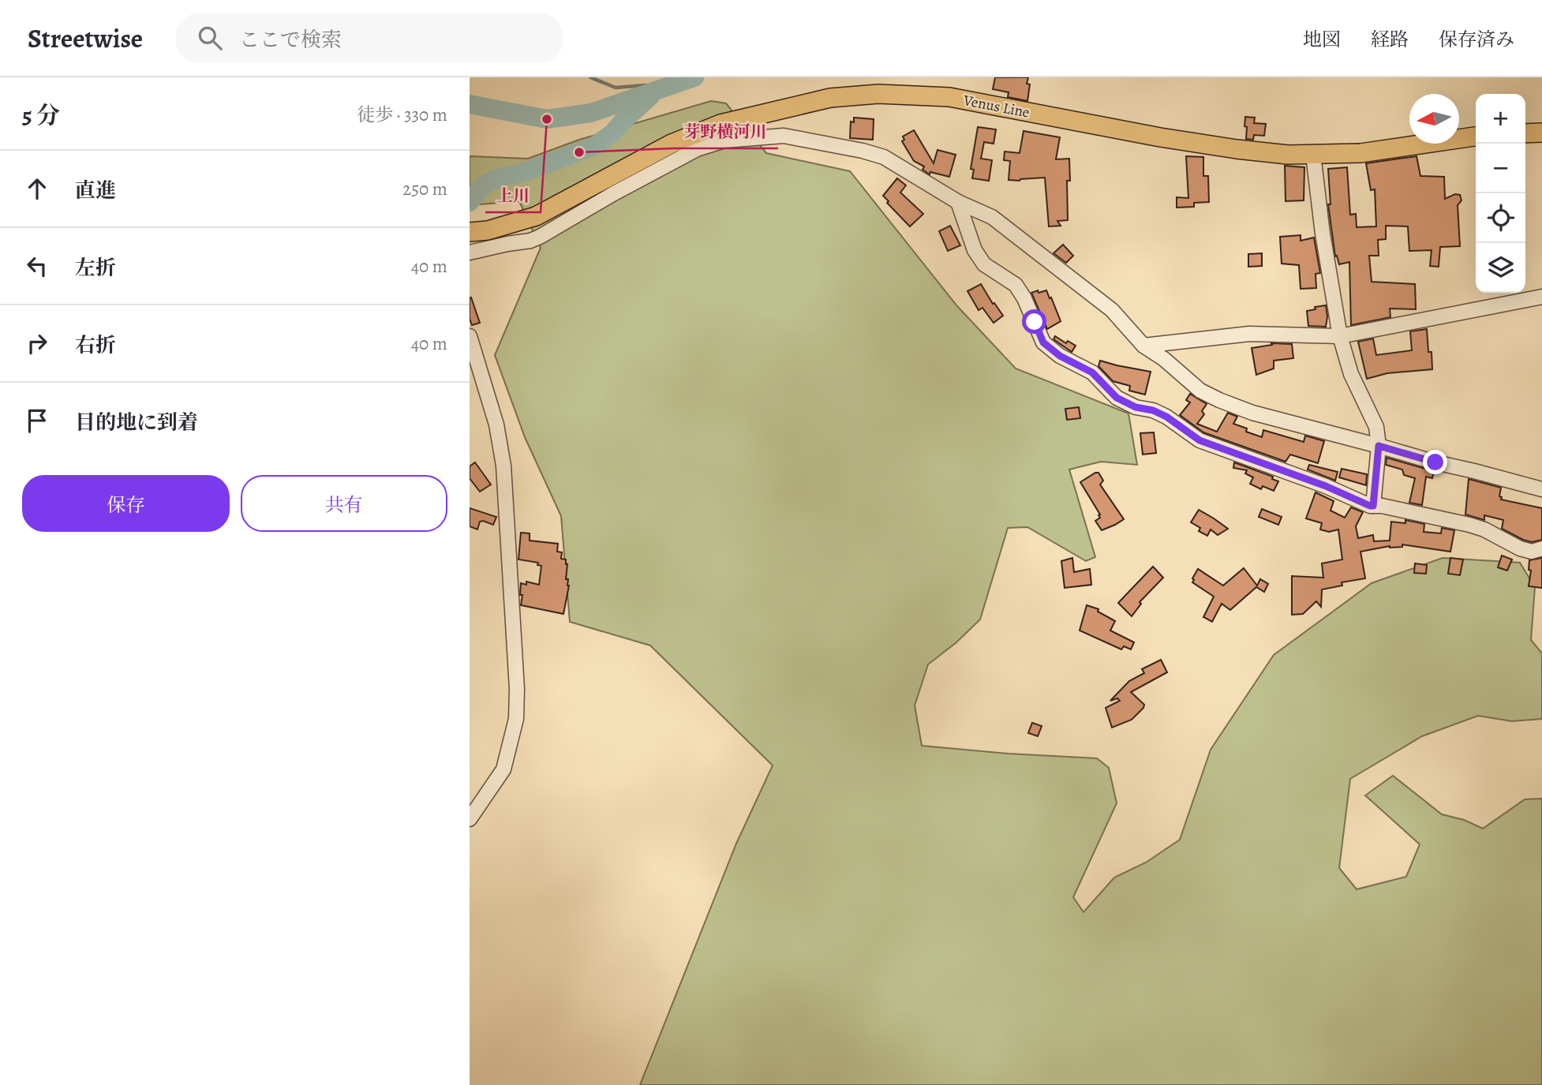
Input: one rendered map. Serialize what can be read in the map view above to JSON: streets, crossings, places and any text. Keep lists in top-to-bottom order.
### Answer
{
  "streets": {
    "main road": ["Venus Line"]
  },
  "places": ["上川", "芽野横河川"],
  "north": "left",
  "page": {
    "header": "Streetwise",
    "search": "ここで検索",
    "nav": ["地図", "経路", "保存済み"],
    "heading": ["5 分", "徒歩 · 330 m"],
    "map_buttons": ["+", "−"],
    "list": [
      ["直進", "250 m"],
      ["左折", "40 m"],
      ["右折", "40 m"],
      "目的地に到着"
    ],
    "buttons": ["保存", "共有"]
  }
}
